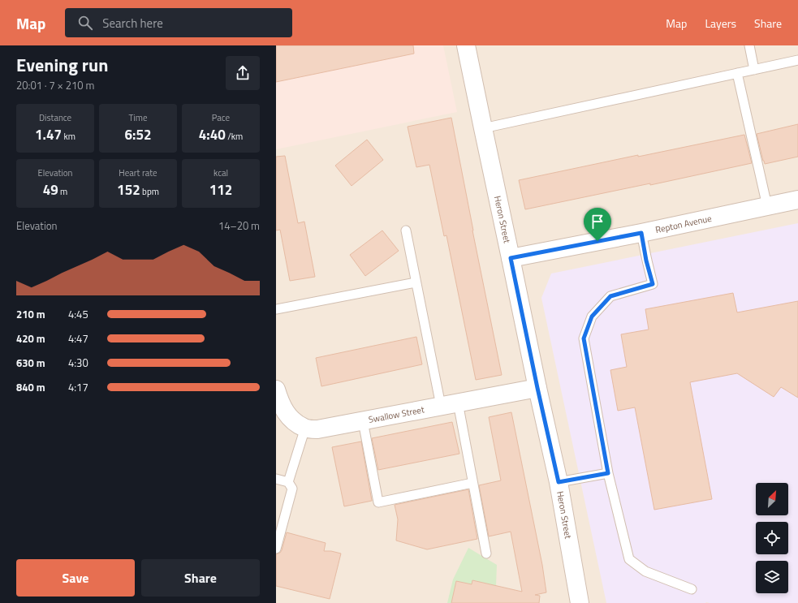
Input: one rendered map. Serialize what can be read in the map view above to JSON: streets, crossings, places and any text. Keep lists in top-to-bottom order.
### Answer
{
  "streets": {
    "street": ["Heron Street", "Repton Avenue", "Swallow Street"]
  },
  "crossings": [
    ["Heron Street", "Repton Avenue"],
    ["Heron Street", "Swallow Street"]
  ],
  "north": "top right",
  "page": {
    "header": "Map",
    "search": "Search here",
    "nav": ["Map", "Layers", "Share"],
    "heading": ["Evening run", "20:01 · 7 × 210 m"],
    "stats": [
      ["Distance", "1.47 km"],
      ["Time", "6:52"],
      ["Pace", "4:40 /km"],
      ["Elevation", "49 m"],
      ["Heart rate", "152 bpm"],
      ["kcal", "112"]
    ],
    "chart": ["Elevation", "14–20 m"],
    "list": [
      {
        "name": "210 m",
        "note": "4:45"
      },
      {
        "name": "420 m",
        "note": "4:47"
      },
      {
        "name": "630 m",
        "note": "4:30"
      },
      {
        "name": "840 m",
        "note": "4:17"
      }
    ],
    "buttons": ["Save", "Share"]
  }
}
